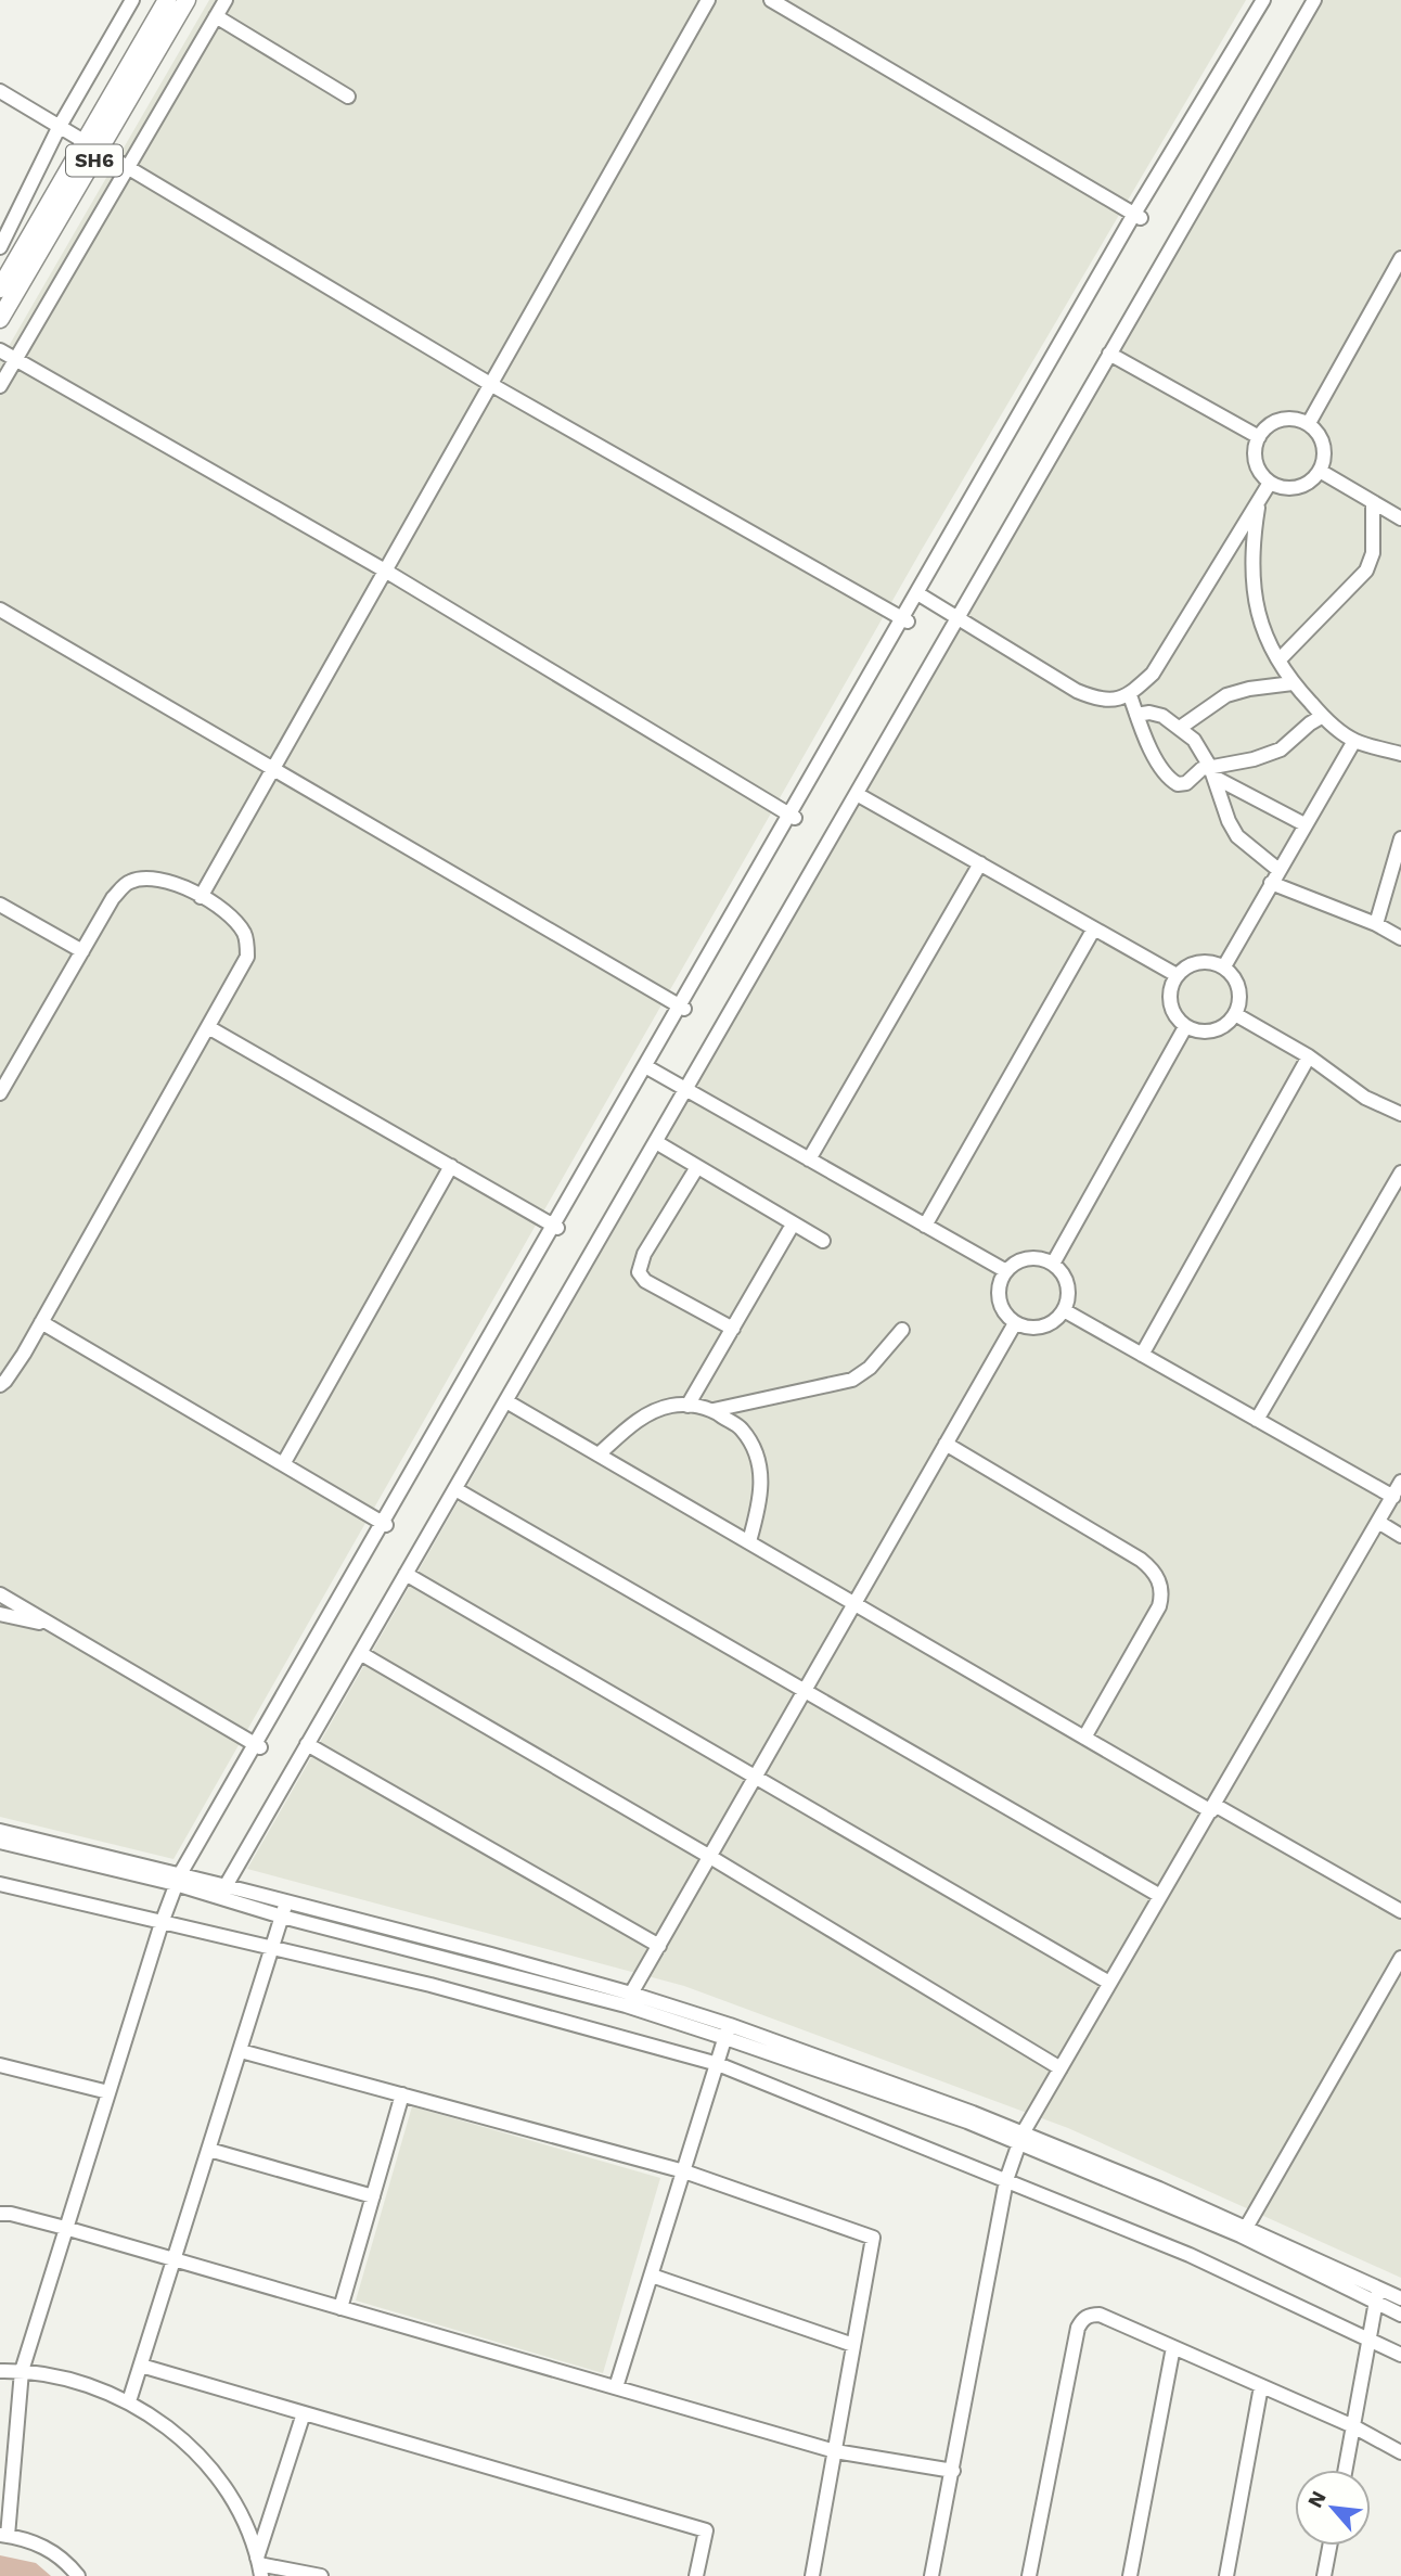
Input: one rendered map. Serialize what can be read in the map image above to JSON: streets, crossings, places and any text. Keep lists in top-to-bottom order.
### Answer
{
  "streets": {
    "main road": ["SH6"]
  },
  "north": "top left"
}
